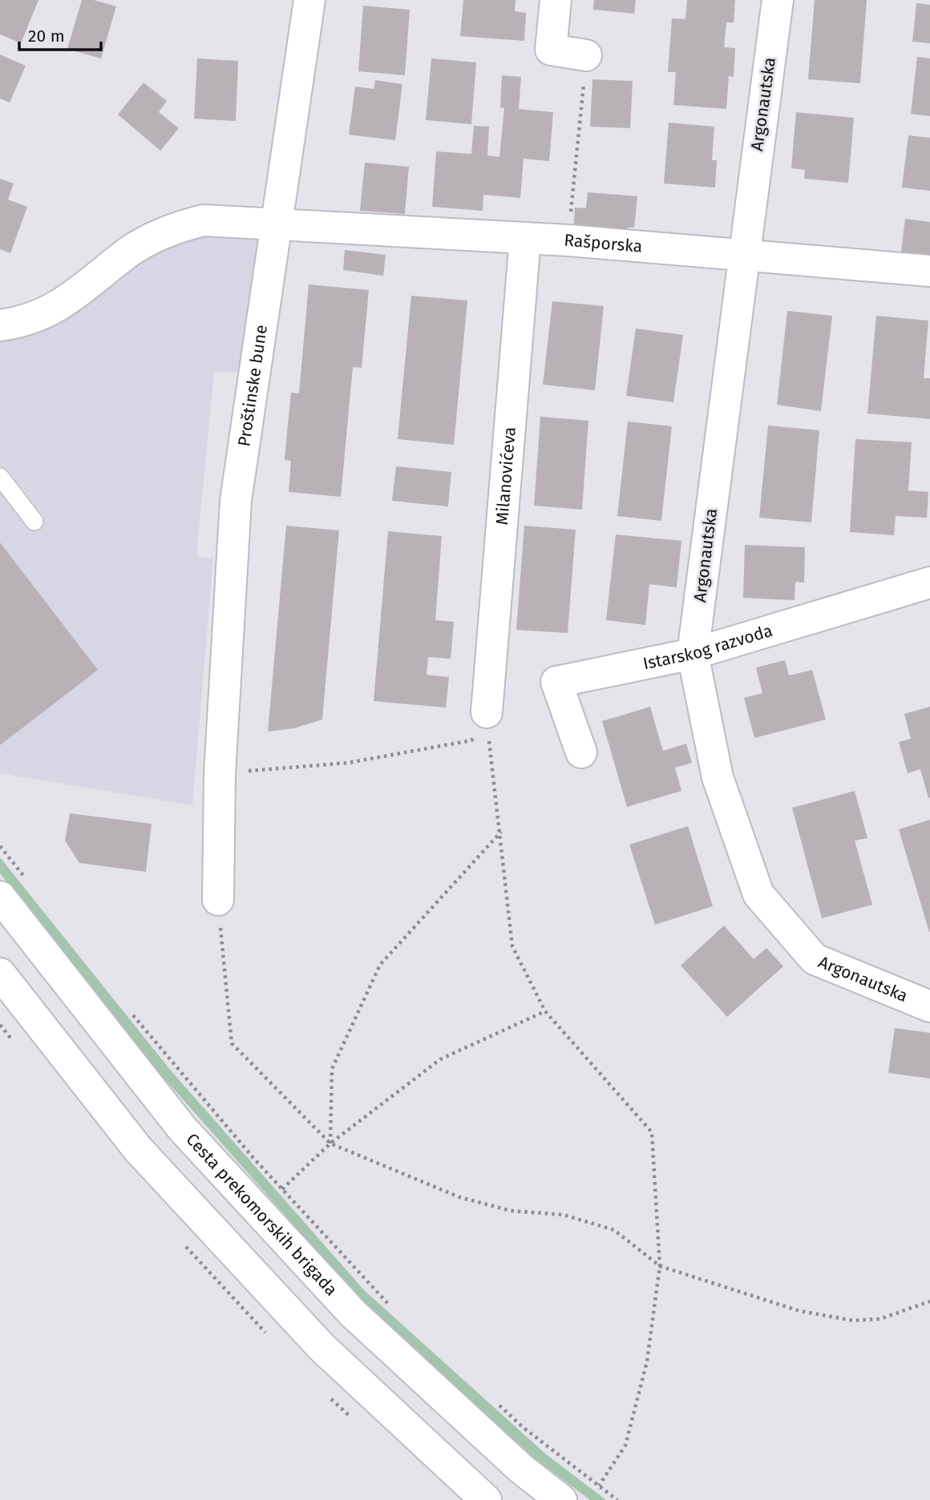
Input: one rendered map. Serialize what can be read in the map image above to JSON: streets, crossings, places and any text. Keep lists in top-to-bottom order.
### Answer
{
  "streets": {
    "street": [
      "Argonautska",
      "Rašporska",
      "Proštinske bune",
      "Milanovićeva",
      "Istarskog razvoda",
      "Cesta prekomorskih brigada"
    ]
  },
  "crossings": [
    ["Argonautska", "Rašporska"],
    ["Argonautska", "Istarskog razvoda"],
    ["Rašporska", "Proštinske bune"],
    ["Rašporska", "Milanovićeva"]
  ],
  "scale_bar": "20 m"
}
